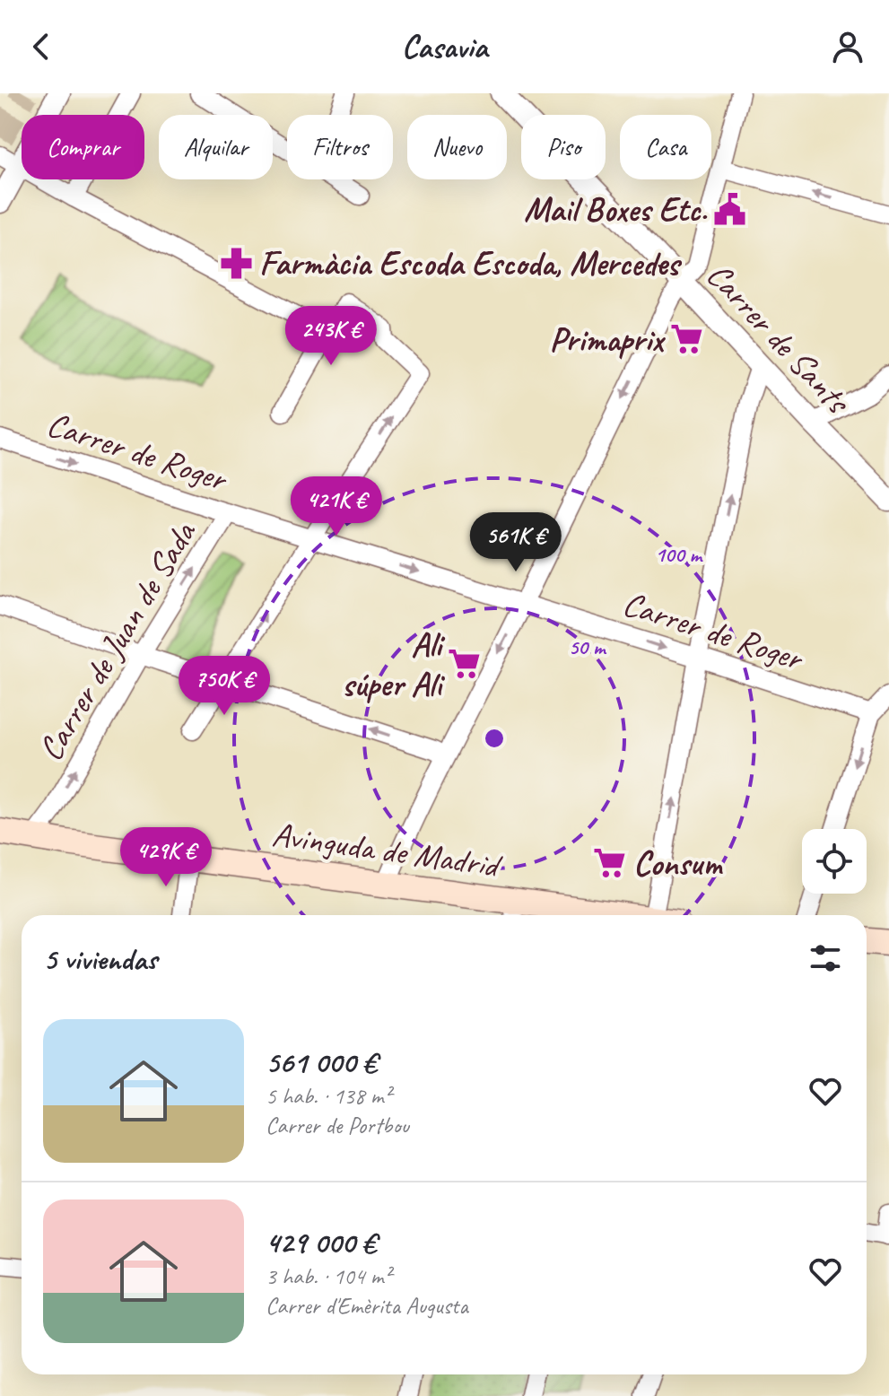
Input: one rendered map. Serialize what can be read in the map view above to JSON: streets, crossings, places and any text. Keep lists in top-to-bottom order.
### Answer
{
  "streets": {
    "main road": ["Avinguda de Madrid"],
    "street": ["Carrer de Sants", "Carrer de Roger", "Carrer de Juan de Sada"]
  },
  "crossings": [
    ["Carrer de Roger", "Carrer de Juan de Sada"],
    ["Carrer de Juan de Sada", "Avinguda de Madrid"]
  ],
  "one_way": ["Carrer de Roger"],
  "places": {
    "public building": ["Mail Boxes Etc."],
    "pharmacy": ["Farmàcia Escoda Escoda, Mercedes"],
    "supermarket": ["Primaprix", "Ali súper Ali", "Consum"]
  },
  "page": {
    "header": "Casavia",
    "chip": [
      "Comprar",
      "Alquilar",
      "Filtros",
      "Nuevo",
      "Piso",
      "Casa"
    ],
    "price": [
      "243K €",
      "421K €",
      "561K €",
      "750K €",
      "429K €"
    ],
    "heading": "5 viviendas",
    "list": [
      {
        "name": "561 000 €",
        "note": "5 hab. · 138 m² · Carrer de Portbou"
      },
      {
        "name": "429 000 €",
        "note": "3 hab. · 104 m² · Carrer d'Emèrita Augusta"
      }
    ]
  },
  "rings": ["100 m", "50 m"]
}
